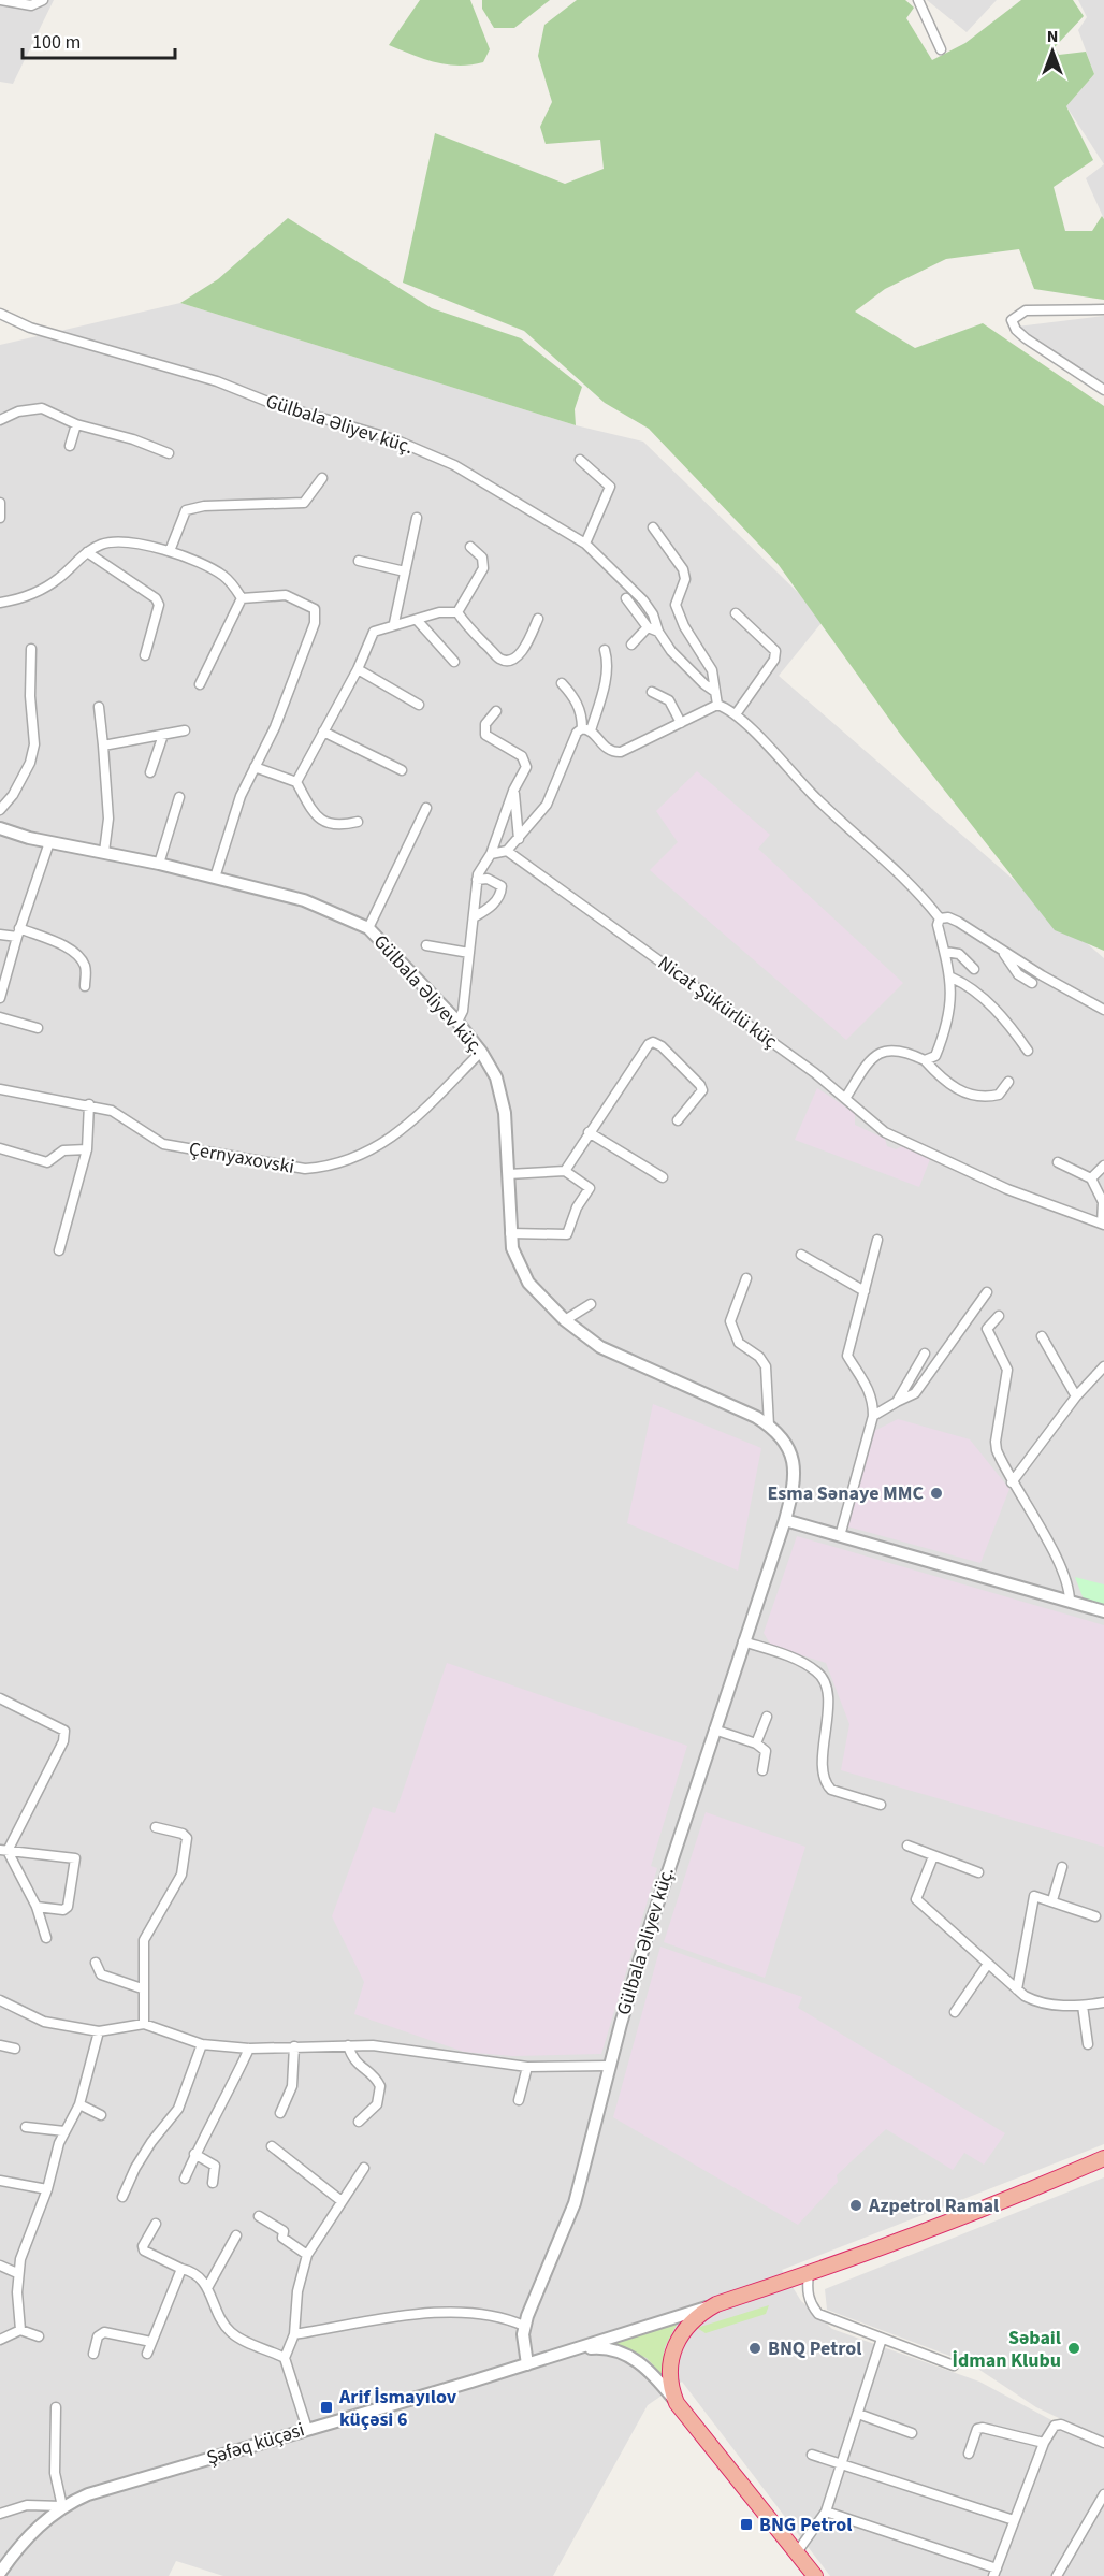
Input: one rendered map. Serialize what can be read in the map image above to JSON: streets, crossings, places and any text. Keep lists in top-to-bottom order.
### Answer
{
  "streets": {
    "street": [
      "Gülbala Əliyev küç.",
      "Nicat Şükürlü küç",
      "Çernyaxovski",
      "Şəfəq küçəsi"
    ]
  },
  "crossings": [
    ["Gülbala Əliyev küç.", "Çernyaxovski"],
    ["Gülbala Əliyev küç.", "Şəfəq küçəsi"]
  ],
  "places": {
    "other": [
      "Esma Sənaye MMC",
      "Azpetrol Ramal",
      "BNQ Petrol",
      "Səbail İdman Klubu"
    ],
    "transit": ["Arif İsmayılov küçəsi 6", "BNG Petrol"]
  },
  "scale_bar": "100 m",
  "north": "top"
}
